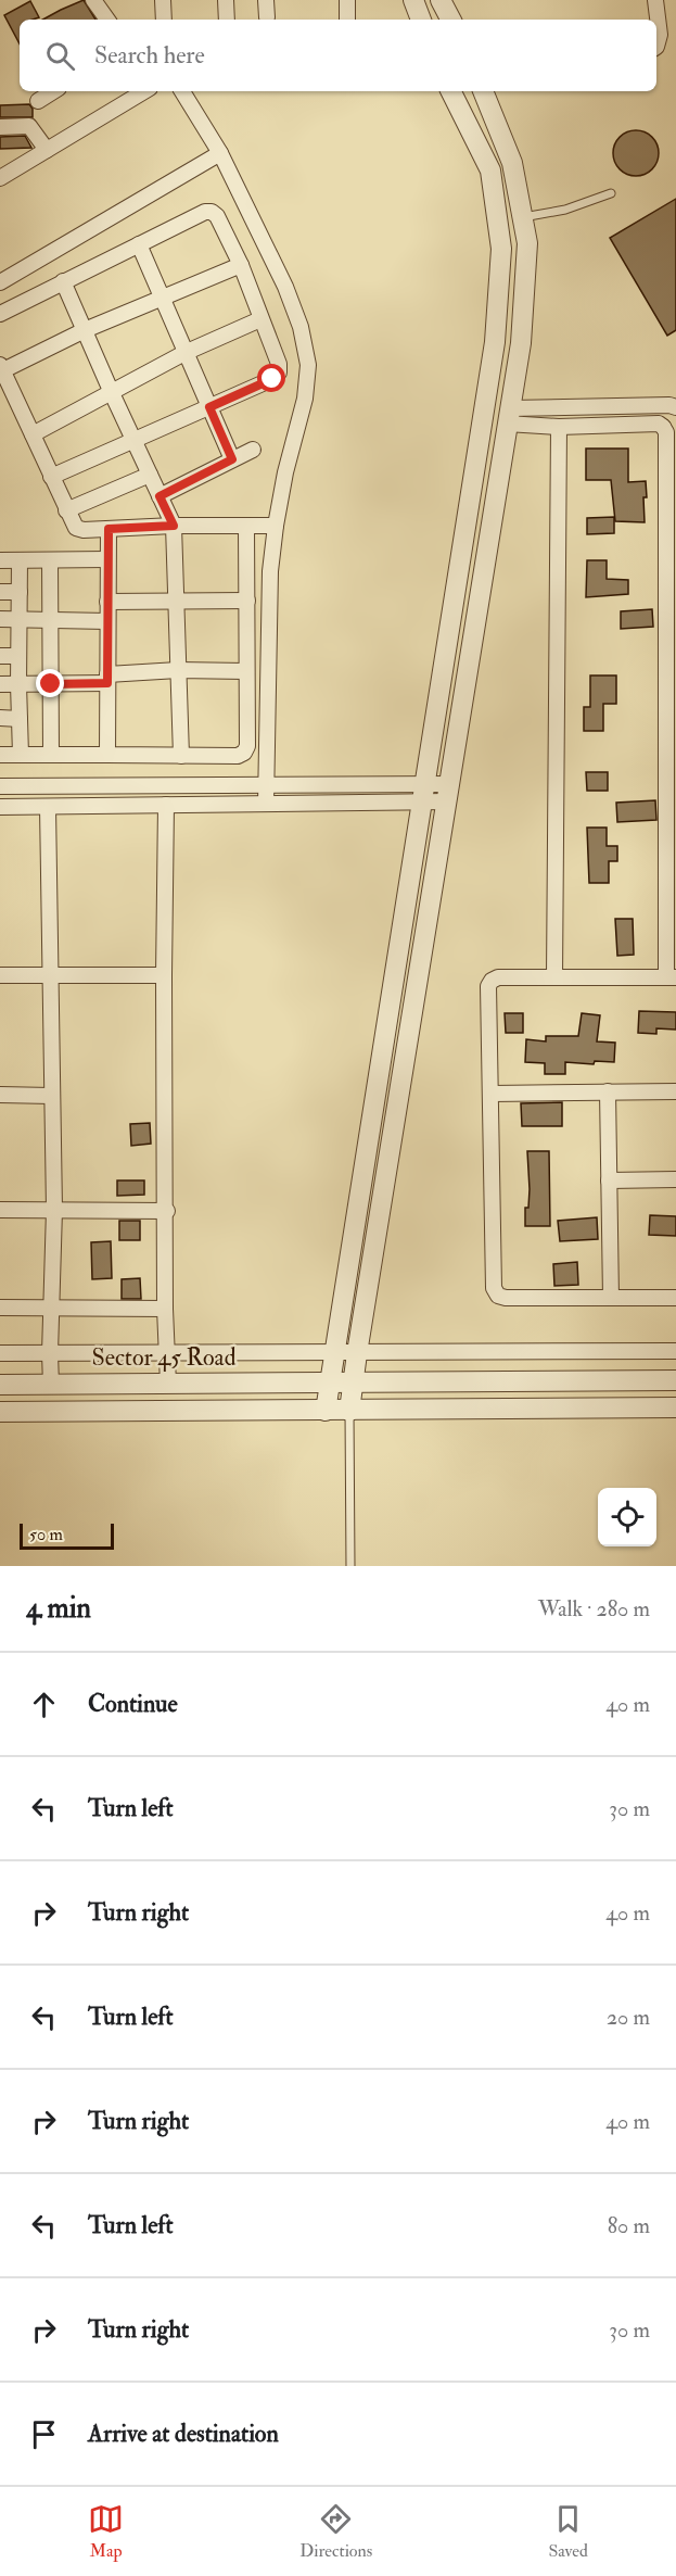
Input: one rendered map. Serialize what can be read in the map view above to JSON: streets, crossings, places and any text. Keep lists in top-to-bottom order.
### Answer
{
  "streets": {
    "street": ["Sector 45 Road"]
  },
  "scale_bar": "50 m",
  "page": {
    "search": "Search here",
    "scale": "50 m",
    "heading": ["4 min", "Walk · 280 m"],
    "list": [
      ["Continue", "40 m"],
      ["Turn left", "30 m"],
      ["Turn right", "40 m"],
      ["Turn left", "20 m"],
      ["Turn right", "40 m"],
      ["Turn left", "80 m"],
      ["Turn right", "30 m"],
      "Arrive at destination"
    ],
    "nav": ["Map", "Directions", "Saved"]
  }
}
